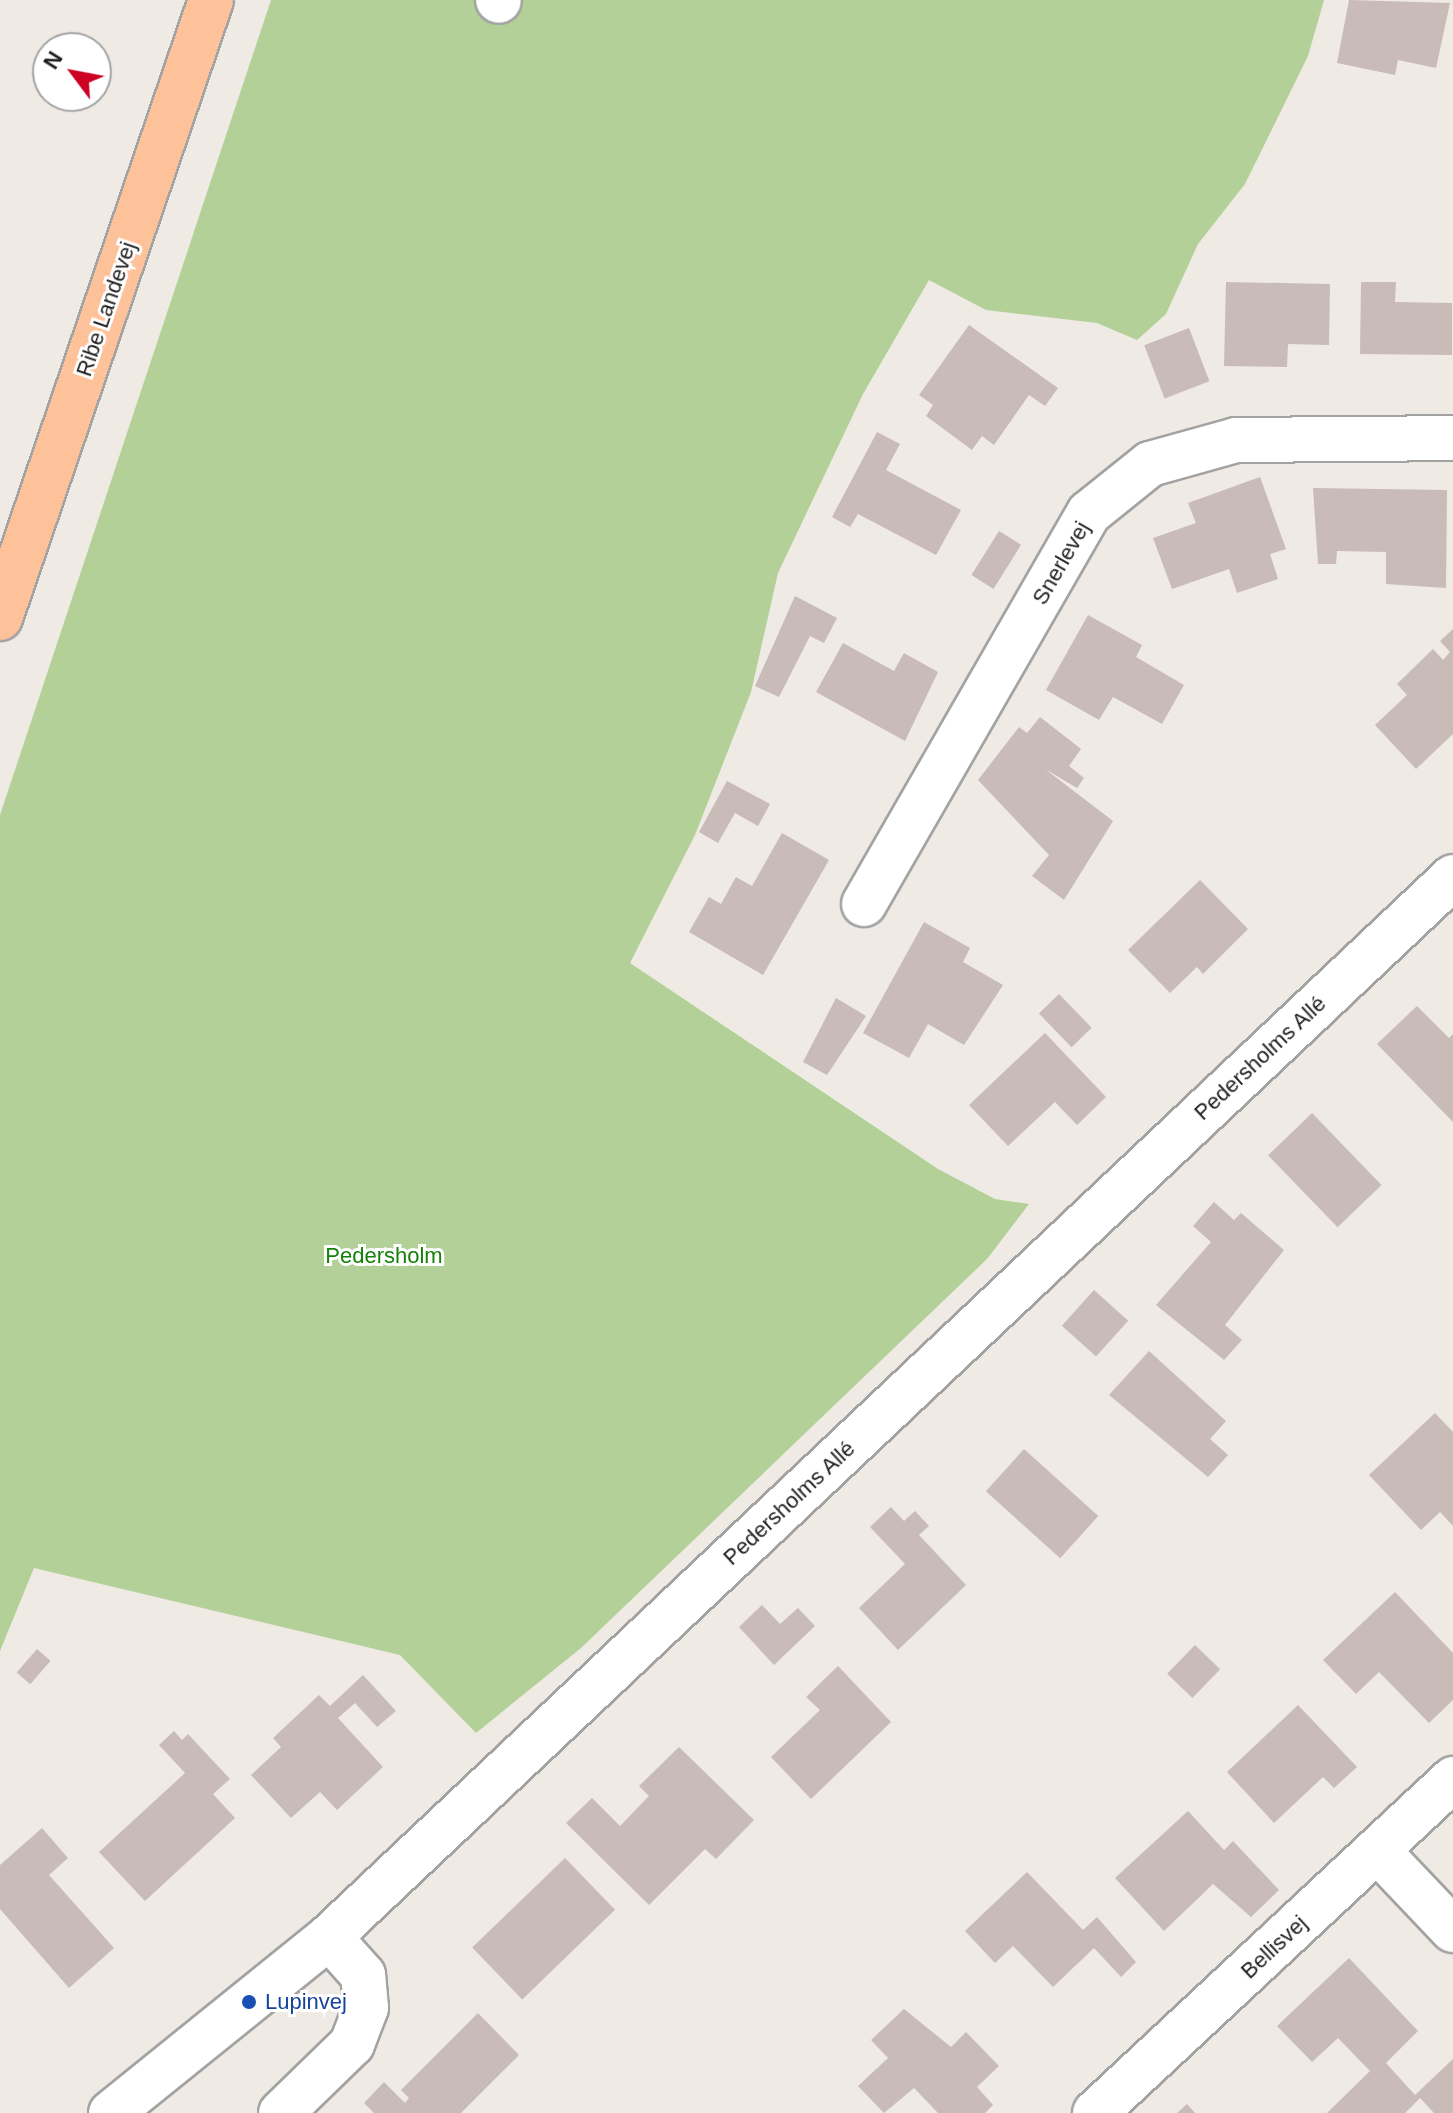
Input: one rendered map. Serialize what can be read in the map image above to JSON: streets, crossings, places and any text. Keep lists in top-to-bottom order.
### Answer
{
  "streets": {
    "main road": ["Ribe Landevej"],
    "street": ["Snerlevej", "Pedersholms Allé", "Bellisvej"]
  },
  "parks": ["Pedersholm"],
  "places": ["Lupinvej"],
  "north": "top left"
}
